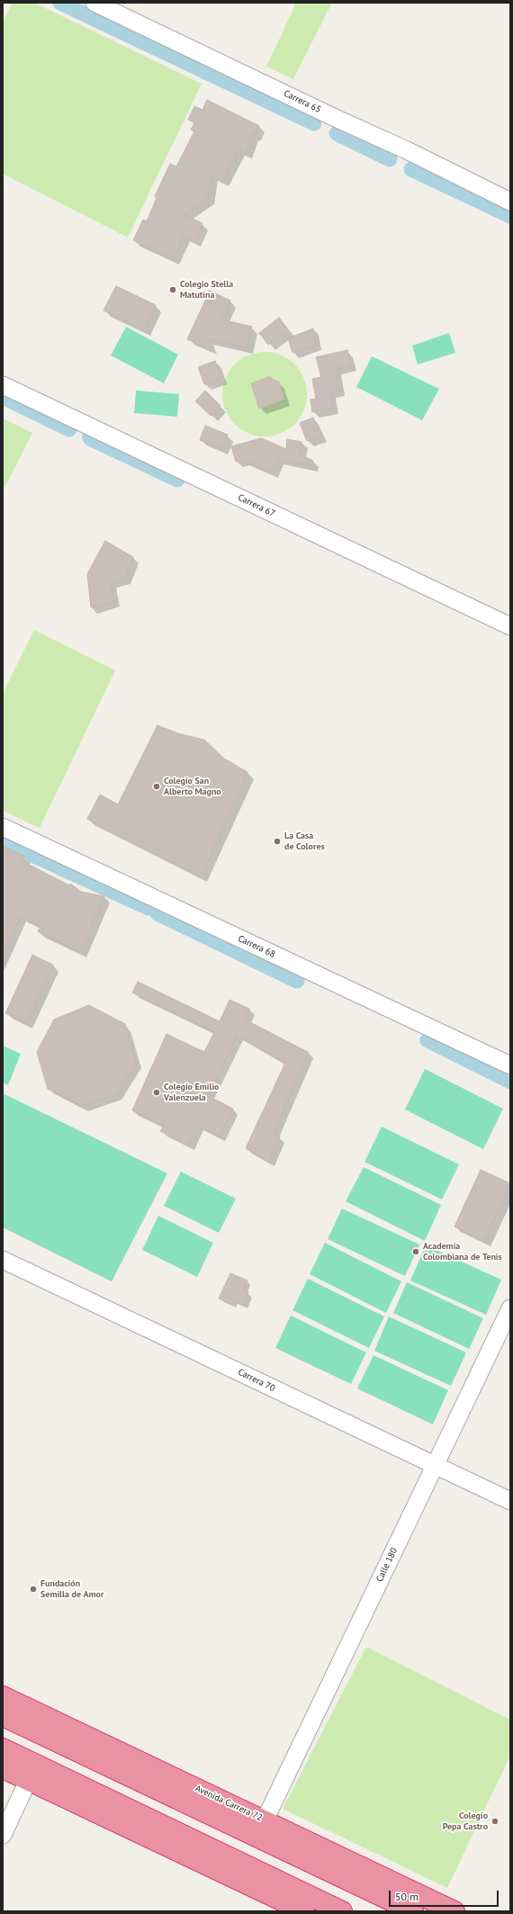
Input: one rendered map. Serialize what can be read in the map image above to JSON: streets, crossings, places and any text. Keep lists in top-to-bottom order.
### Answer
{
  "streets": {
    "highway": ["Avenida Carrera 72"],
    "street": [
      "Carrera 65",
      "Carrera 67",
      "Carrera 68",
      "Carrera 70",
      "Calle 180"
    ]
  },
  "crossings": [
    ["Carrera 70", "Calle 180"],
    ["Calle 180", "Avenida Carrera 72"]
  ],
  "places": [
    "Colegio Stella Matutina",
    "Colegio San Alberto Magno",
    "La Casa de Colores",
    "Colegio Emilio Valenzuela",
    "Academia Colombiana de Tenis",
    "Fundación Semilla de Amor",
    "Colegio Pepa Castro"
  ],
  "scale_bar": "50 m"
}
